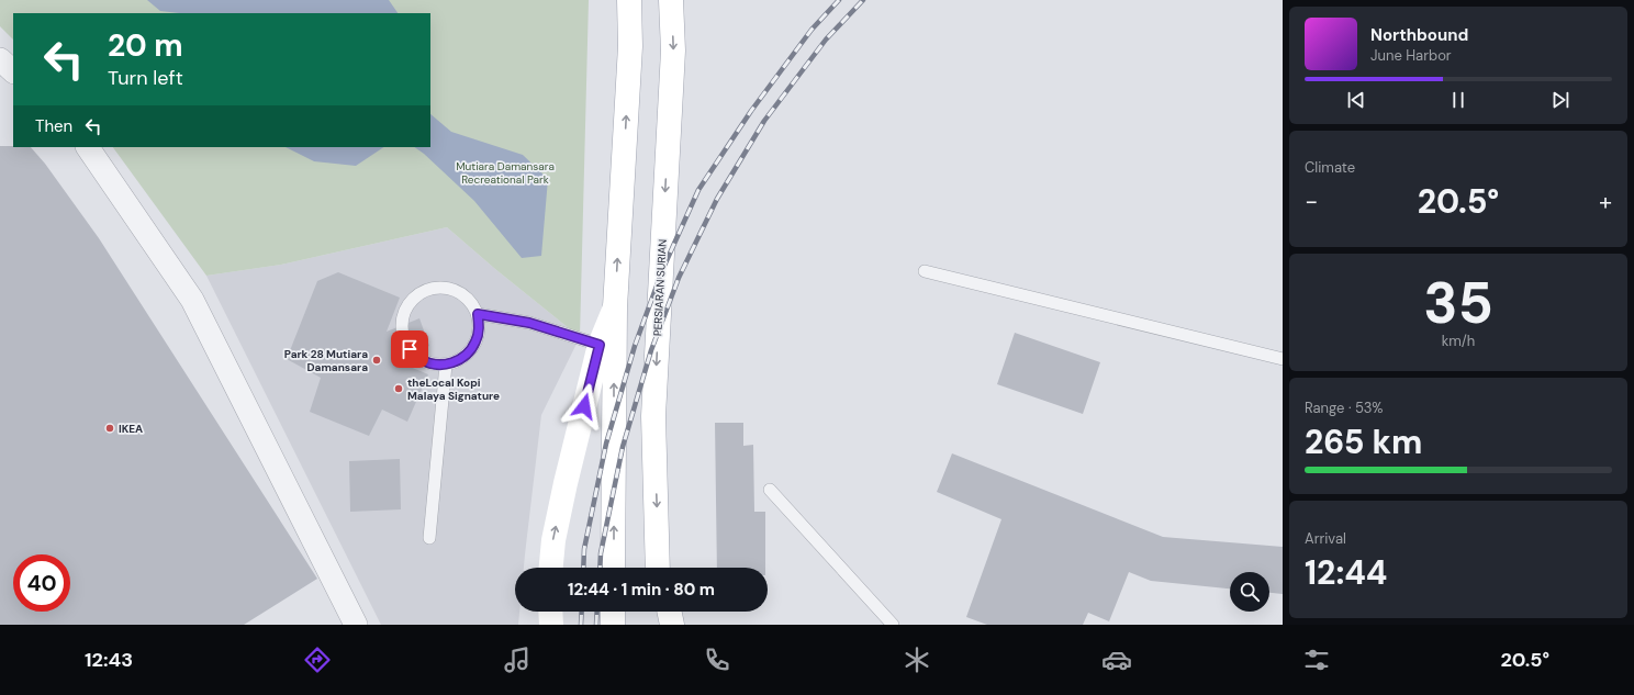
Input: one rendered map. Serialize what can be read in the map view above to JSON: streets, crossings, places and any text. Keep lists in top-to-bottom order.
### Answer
{
  "streets": {
    "main road": ["PERSIARAN SURIAN"]
  },
  "parks": ["Mutiara Damansara Recreational Park"],
  "places": ["Park 28 Mutiara Damansara", "theLocal Kopi Malaya Signature", "IKEA"],
  "page": {
    "turn": ["20 m", "Turn left"],
    "song": ["Northbound", "June Harbor"],
    "then": "Then",
    "tile": [
      "Climate",
      ["35", "km/h"],
      ["Range · 53%", "265 km"],
      ["Arrival", "12:44"]
    ],
    "heat": ["−", "20.5°", "+"],
    "limit": "40",
    "trip": "12:44 · 1 min · 80 m",
    "tabs": ["12:43", "20.5°"]
  }
}
